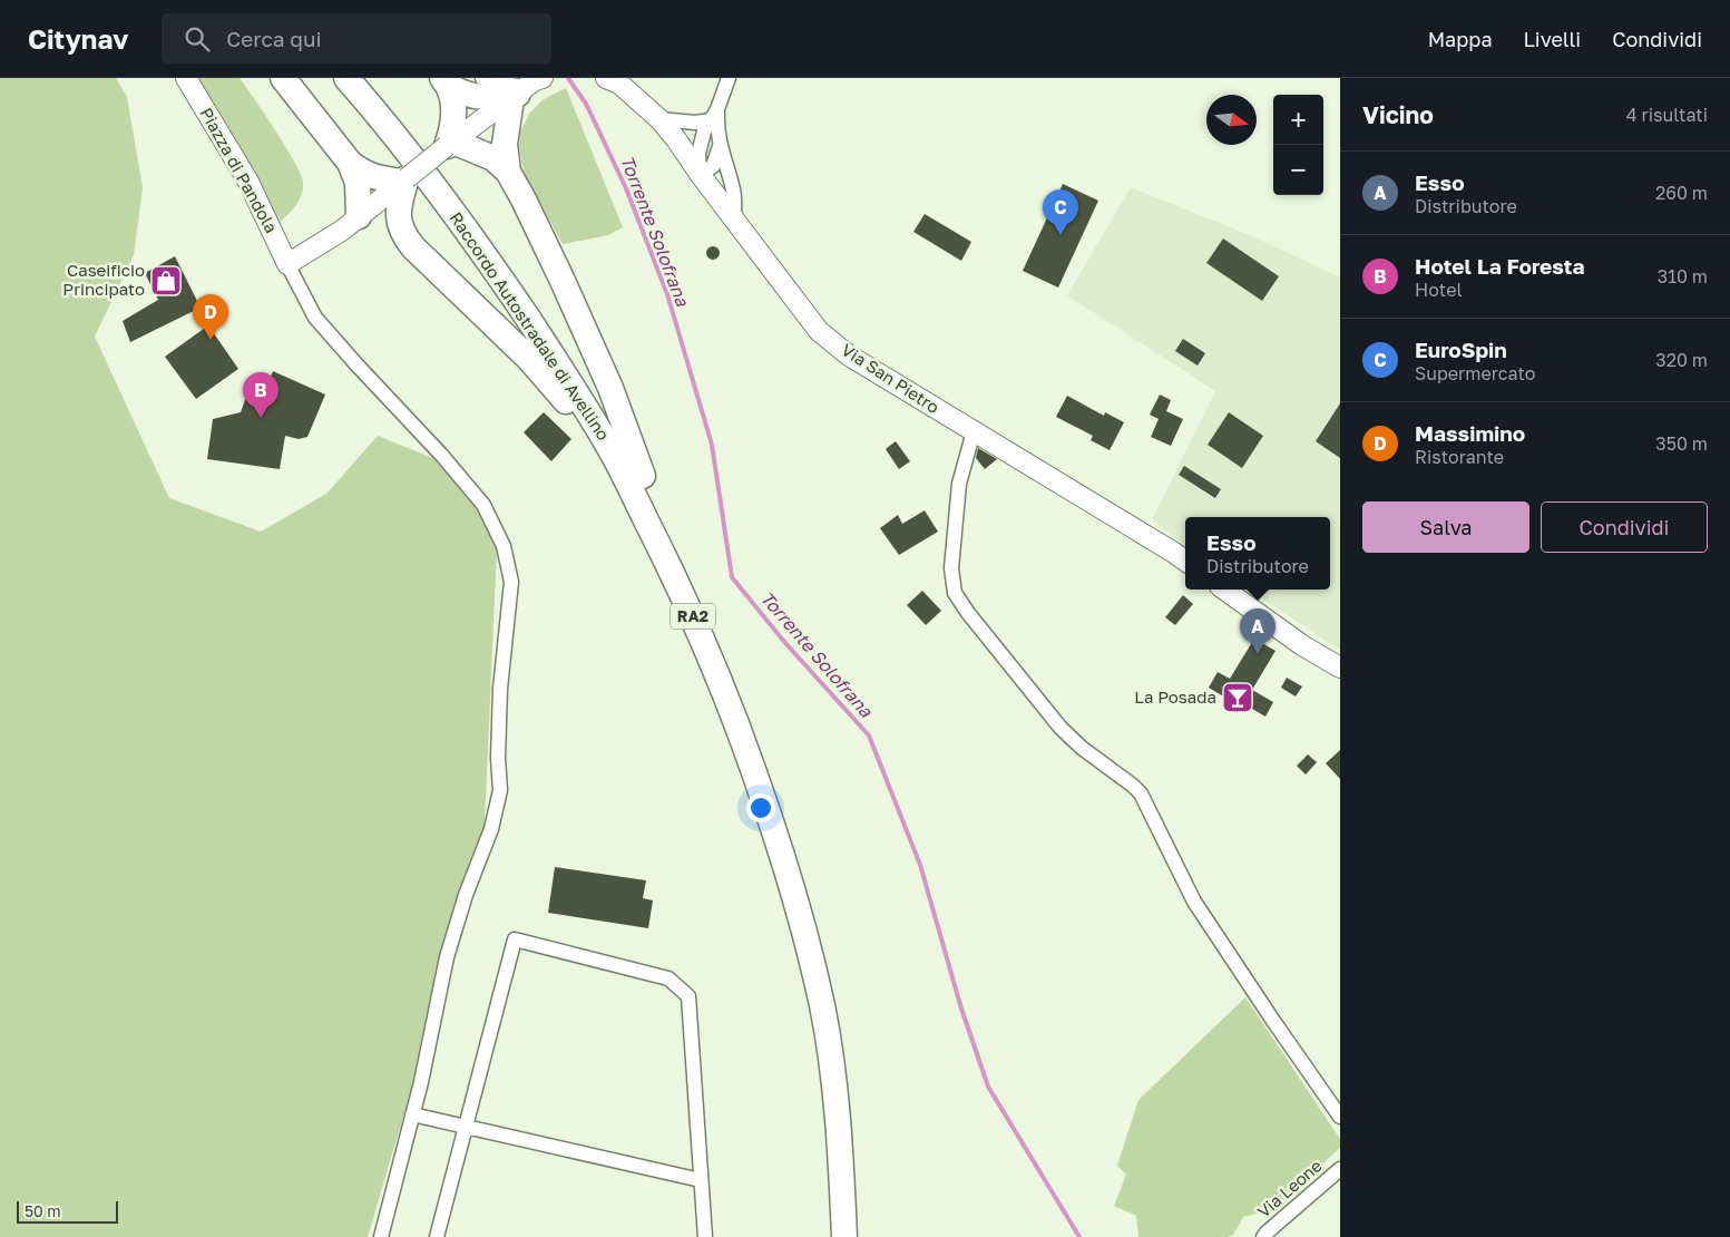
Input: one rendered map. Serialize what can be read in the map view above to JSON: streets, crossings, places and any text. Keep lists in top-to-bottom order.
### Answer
{
  "streets": {
    "highway": ["Raccordo Autostradale di Avellino", "RA2"],
    "street": ["Piazza di Pandola", "Via San Pietro", "Via Leone"]
  },
  "water": ["Torrente Solofrana"],
  "places": {
    "shop": ["Caseificio Principato"],
    "bar": ["La Posada"]
  },
  "scale_bar": "50 m",
  "north": "right",
  "page": {
    "header": "Citynav",
    "search": "Cerca qui",
    "nav": ["Mappa", "Livelli", "Condividi"],
    "heading": ["Vicino", "4 risultati"],
    "map_buttons": ["+", "−"],
    "list": [
      {
        "mark": "A",
        "name": "Esso",
        "note": "Distributore",
        "value": "260 m"
      },
      {
        "mark": "B",
        "name": "Hotel La Foresta",
        "note": "Hotel",
        "value": "310 m"
      },
      {
        "mark": "C",
        "name": "EuroSpin",
        "note": "Supermercato",
        "value": "320 m"
      },
      {
        "mark": "D",
        "name": "Massimino",
        "note": "Ristorante",
        "value": "350 m"
      }
    ],
    "pins": [
      "C",
      "D",
      "B",
      "A"
    ],
    "buttons": ["Salva", "Condividi"],
    "popup": ["Esso", "Distributore"],
    "scale": "50 m"
  }
}
